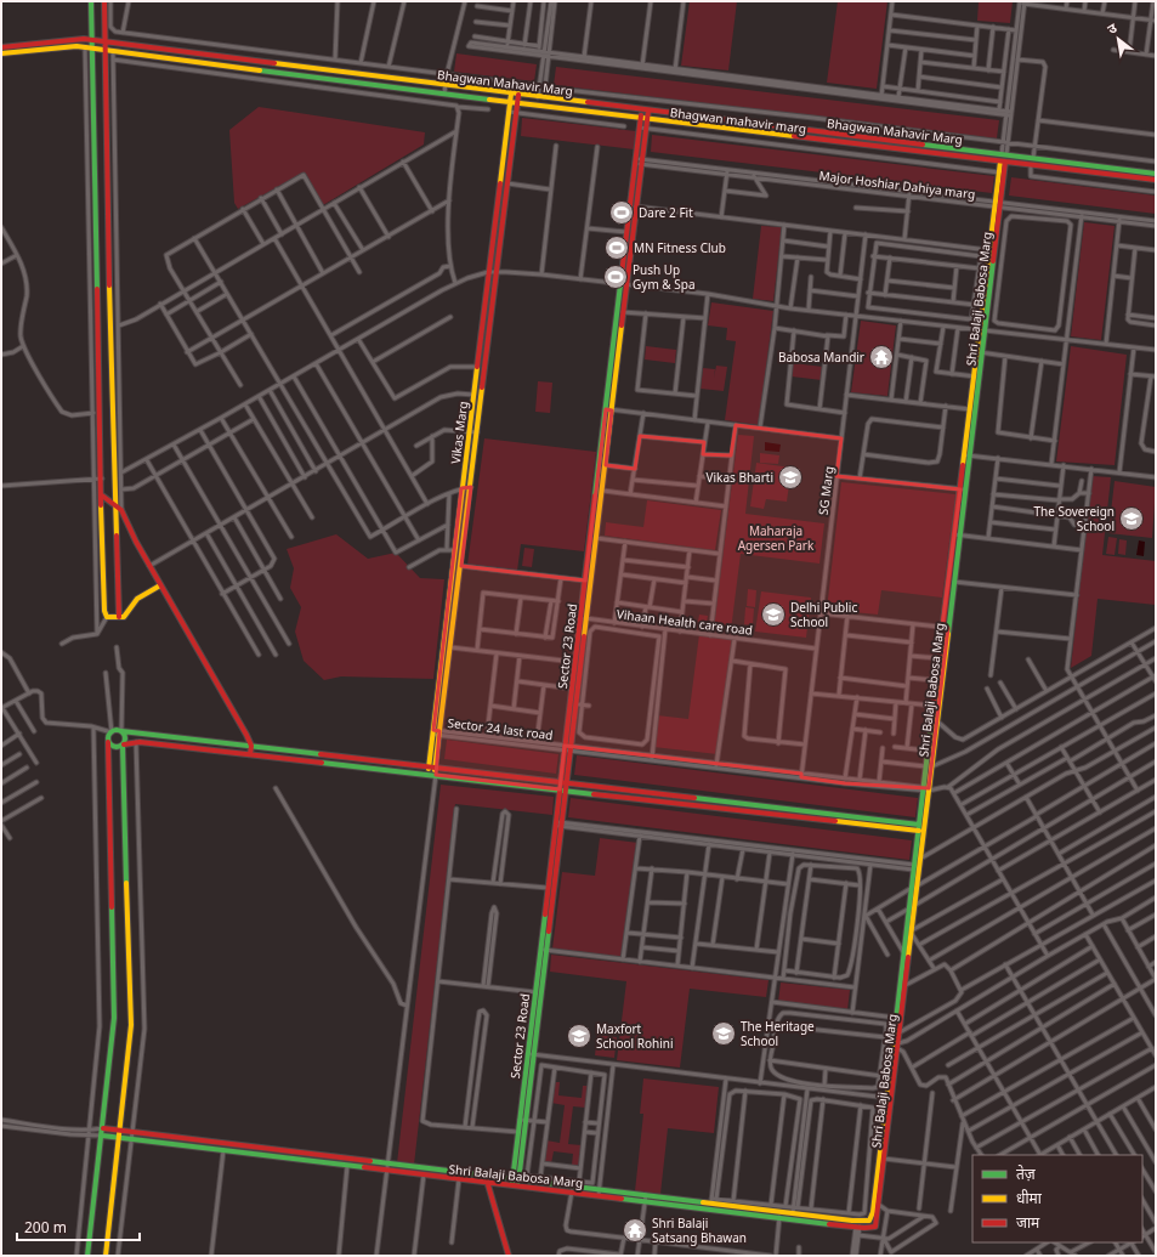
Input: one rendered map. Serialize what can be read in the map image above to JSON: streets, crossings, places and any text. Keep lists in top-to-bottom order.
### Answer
{
  "streets": {
    "street": [
      "Bhagwan Mahavir Marg",
      "Bhagwan mahavir marg",
      "Major Hoshiar Dahiya marg",
      "Shri Balaji Babosa Marg",
      "Vikas Marg",
      "SG Marg",
      "Vihaan Health care road",
      "Sector 23 Road",
      "Sector 24 last road"
    ]
  },
  "crossings": [
    ["Bhagwan Mahavir Marg", "Bhagwan mahavir marg"],
    ["Bhagwan Mahavir Marg", "Vikas Marg"],
    ["Bhagwan Mahavir Marg", "Sector 23 Road"],
    ["Bhagwan mahavir marg", "Shri Balaji Babosa Marg"],
    ["Bhagwan mahavir marg", "Vikas Marg"],
    ["Bhagwan mahavir marg", "Sector 23 Road"],
    ["Major Hoshiar Dahiya marg", "Shri Balaji Babosa Marg"],
    ["Major Hoshiar Dahiya marg", "Sector 23 Road"],
    ["Shri Balaji Babosa Marg", "Sector 23 Road"],
    ["Vikas Marg", "Sector 24 last road"],
    ["SG Marg", "Vihaan Health care road"],
    ["Vihaan Health care road", "Sector 23 Road"],
    ["Sector 23 Road", "Sector 24 last road"]
  ],
  "parks": ["Maharaja Agersen Park"],
  "places": {
    "sports": ["Dare 2 Fit", "MN Fitness Club", "Push Up Gym & Spa"],
    "temple": ["Babosa Mandir", "Shri Balaji Satsang Bhawan"],
    "school or university": [
      "Vikas Bharti",
      "The Sovereign School",
      "Delhi Public School",
      "The Heritage School",
      "Maxfort School Rohini"
    ]
  },
  "legend": ["तेज़", "धीमा", "जाम"],
  "scale_bar": "200 m",
  "north": "top left"
}
